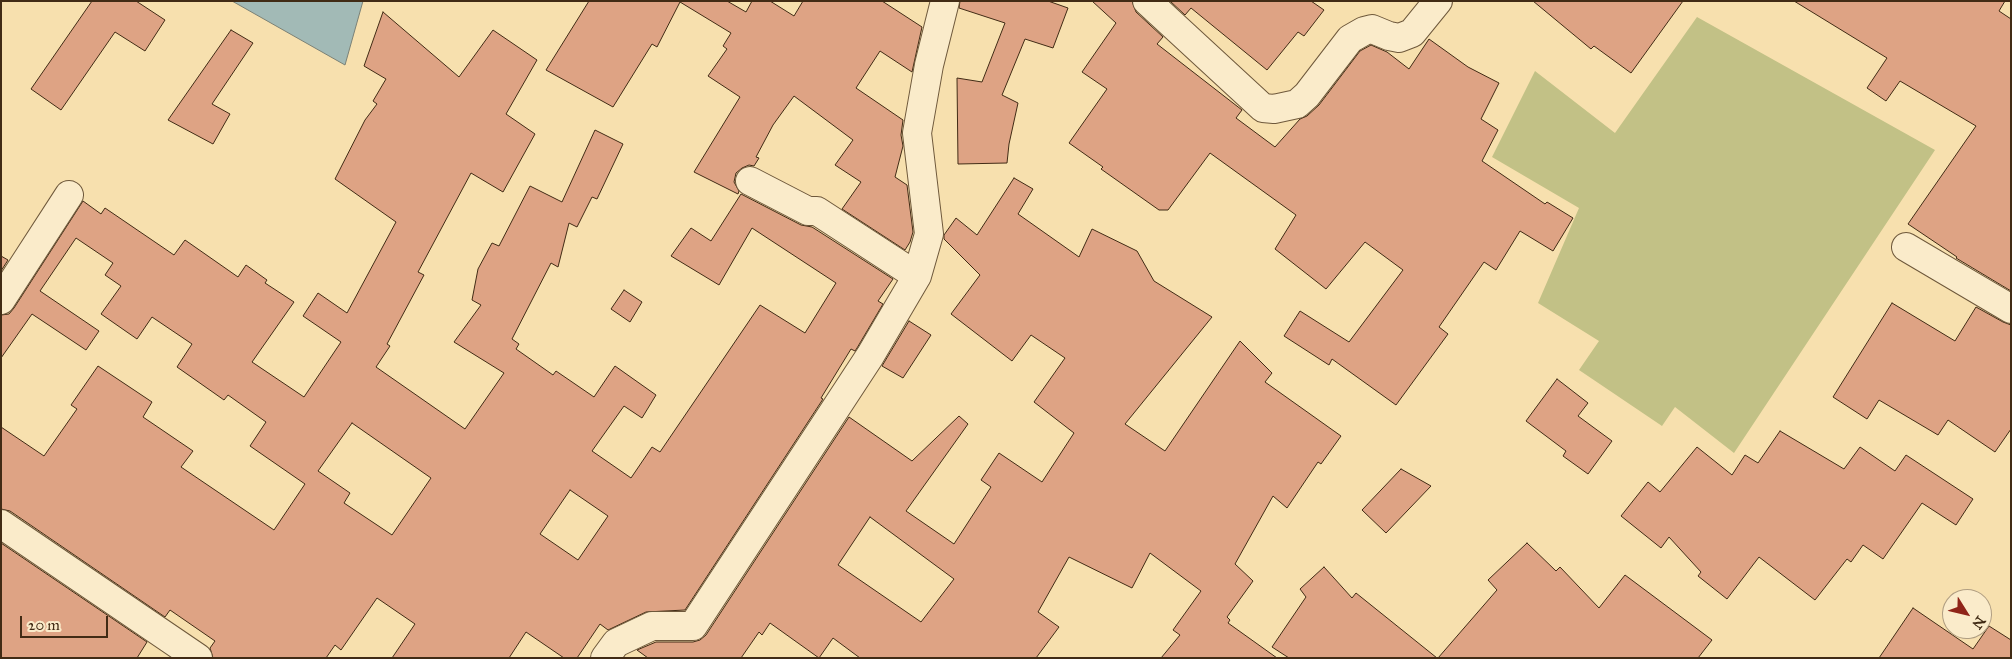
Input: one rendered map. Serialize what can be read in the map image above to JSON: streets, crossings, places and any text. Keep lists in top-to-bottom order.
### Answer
{
  "scale_bar": "20 m",
  "north": "bottom right"
}
